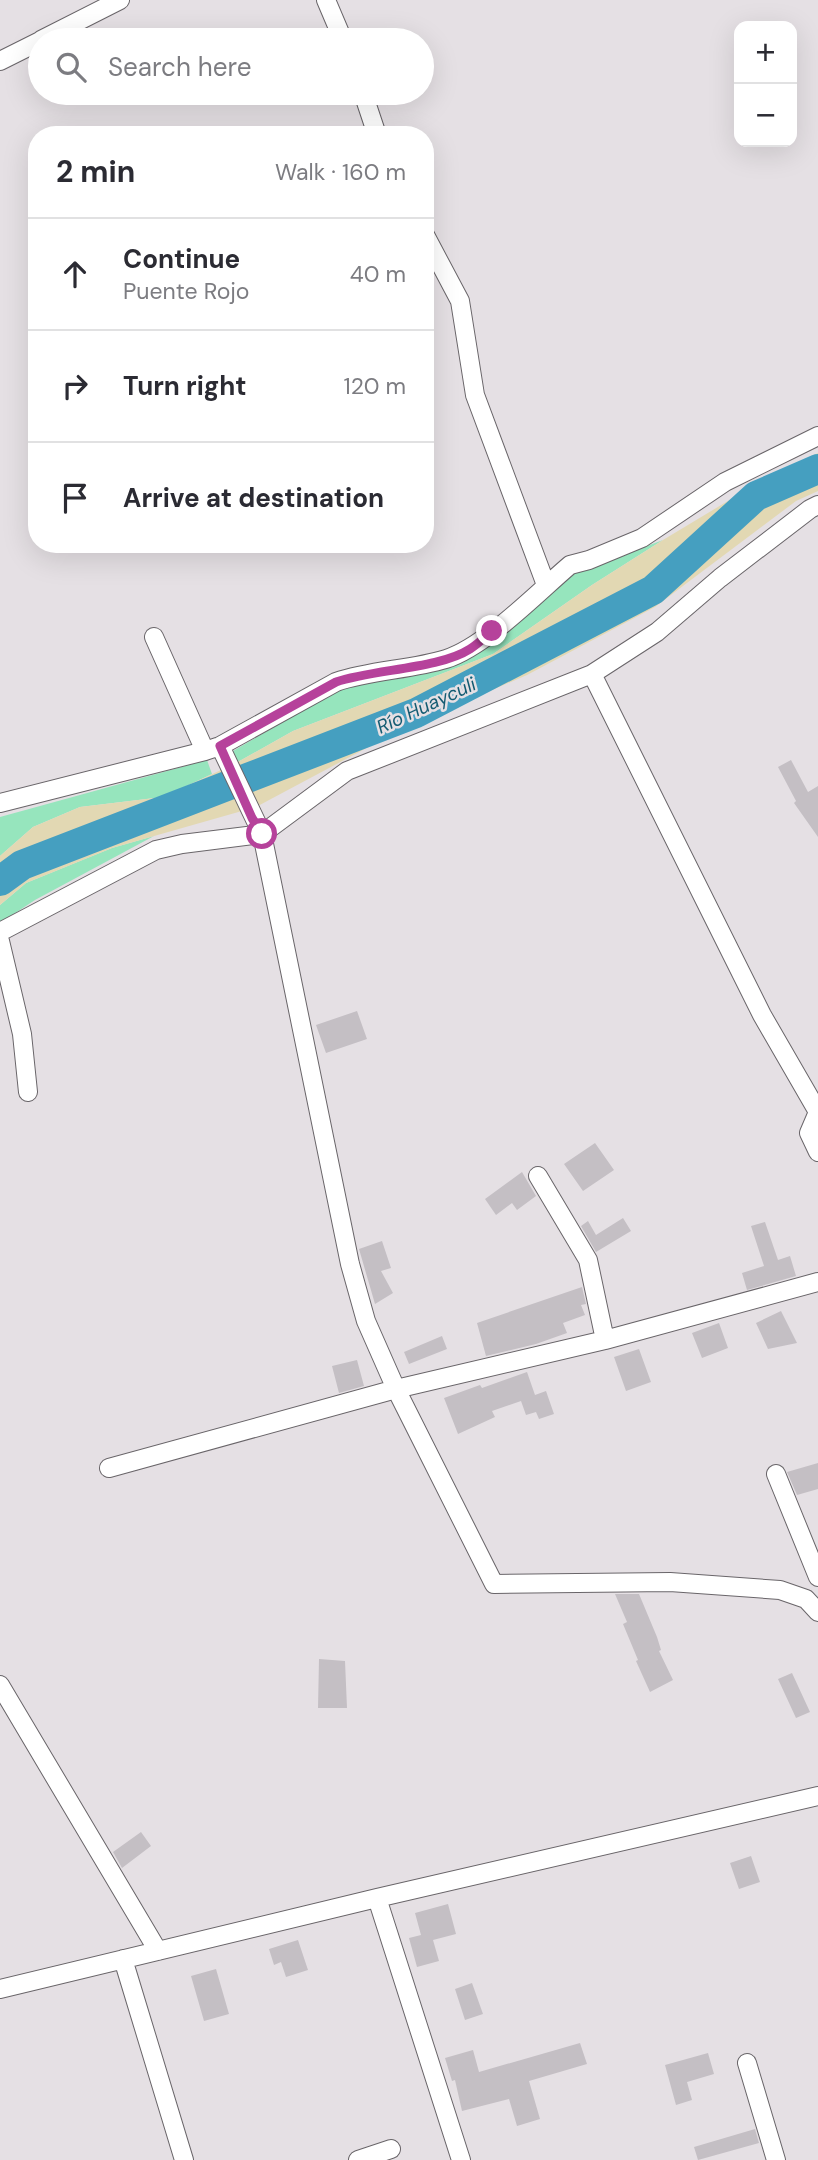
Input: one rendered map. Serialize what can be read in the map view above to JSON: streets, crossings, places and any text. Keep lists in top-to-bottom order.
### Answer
{
  "water": ["Río Huayculi"],
  "page": {
    "map_buttons": ["+", "−"],
    "search": "Search here",
    "heading": ["2 min", "Walk · 160 m"],
    "list": [
      ["Continue", "Puente Rojo", "40 m"],
      ["Turn right", "120 m"],
      "Arrive at destination"
    ]
  }
}
